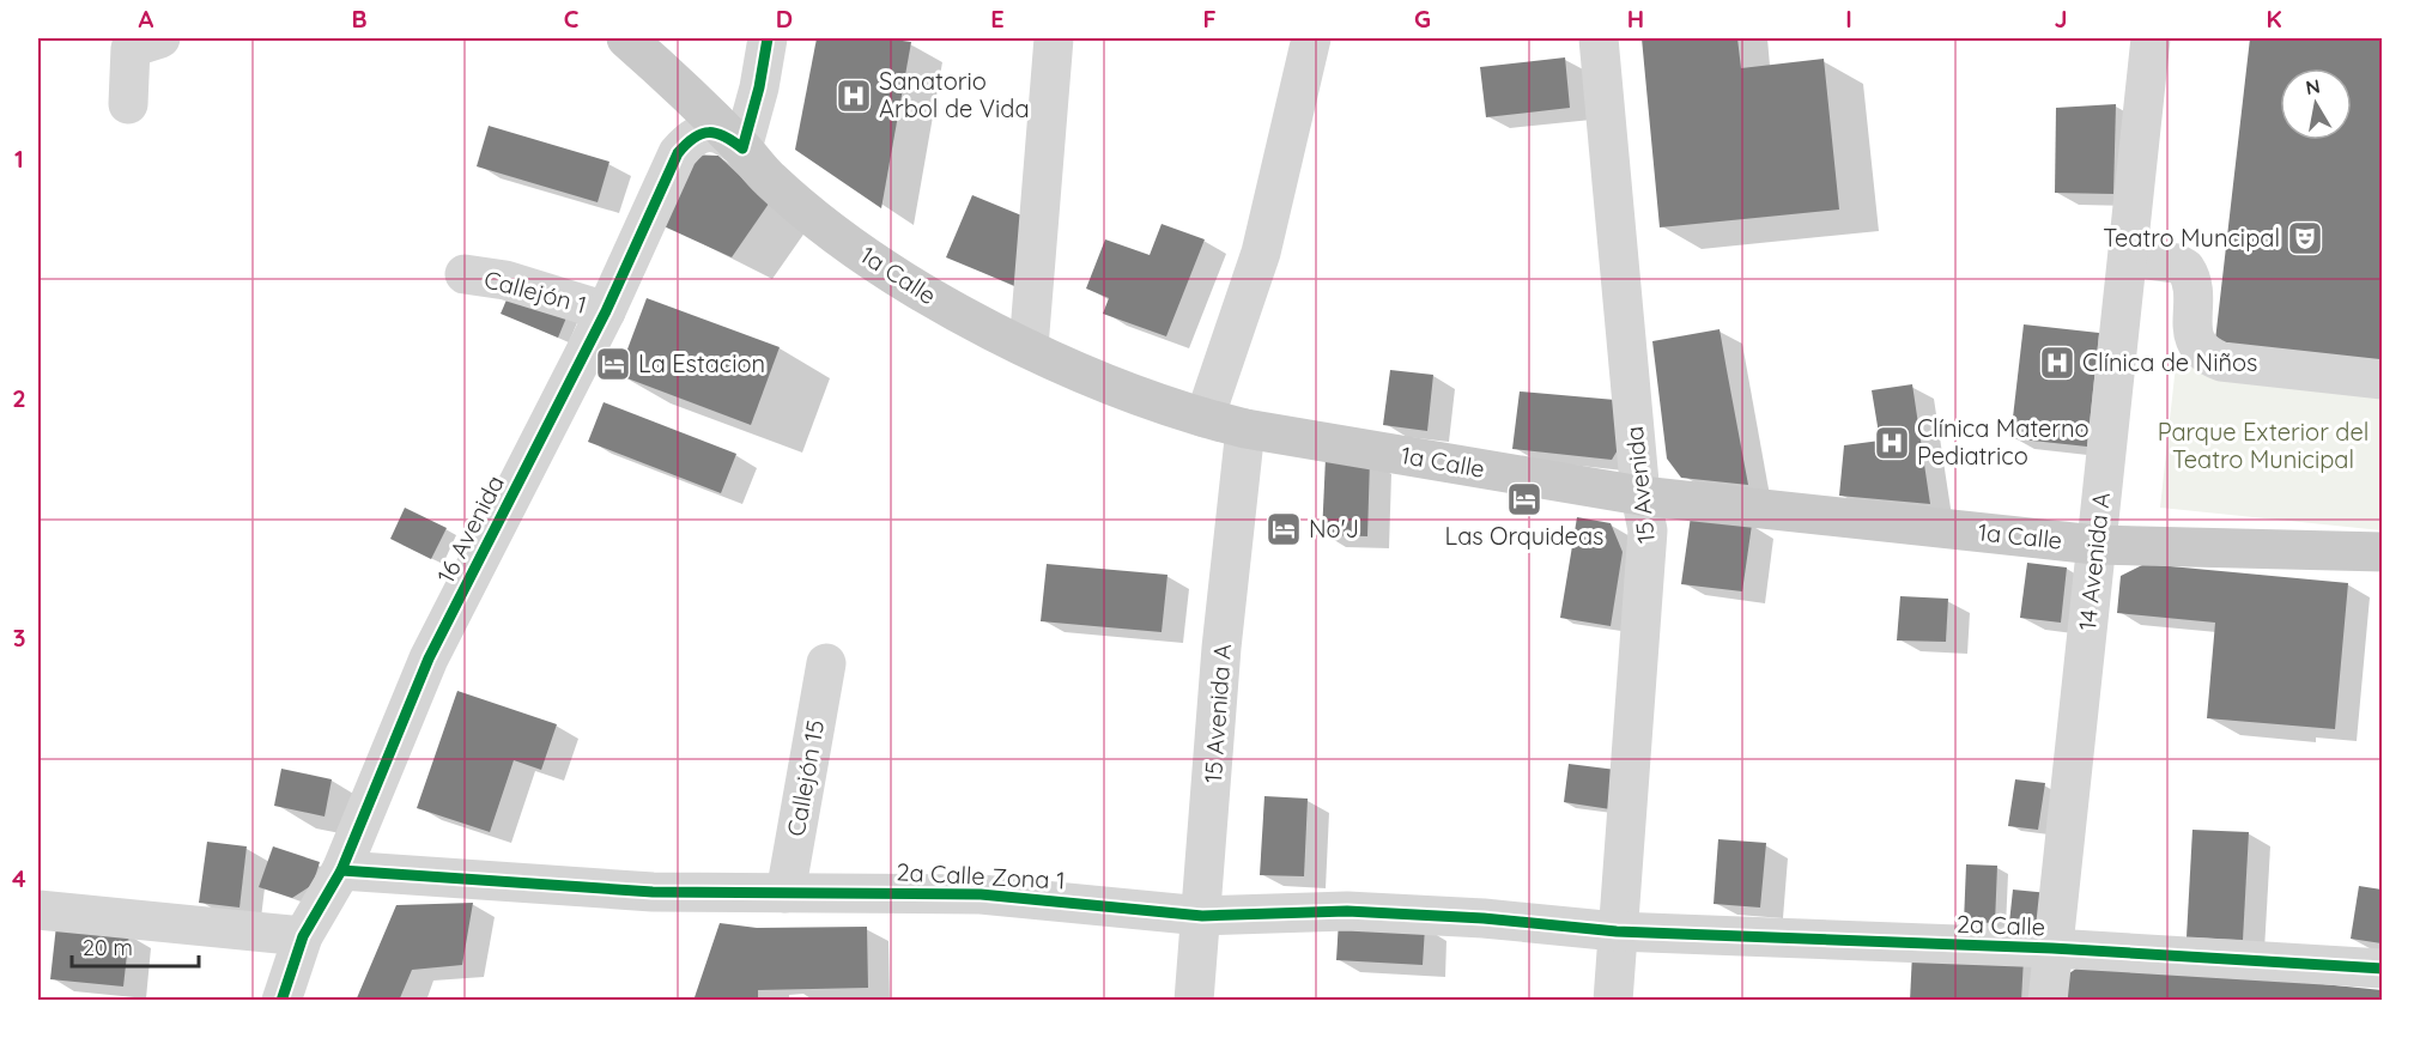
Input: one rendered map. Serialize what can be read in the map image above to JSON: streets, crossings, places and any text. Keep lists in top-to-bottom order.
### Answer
{
  "streets": {
    "main road": ["1a Calle"],
    "street": [
      "Callejón 1",
      "15 Avenida",
      "16 Avenida",
      "14 Avenida A",
      "15 Avenida A",
      "Callejón 15",
      "2a Calle Zona 1",
      "2a Calle"
    ]
  },
  "crossings": [
    ["1a Calle", "15 Avenida"],
    ["1a Calle", "16 Avenida"],
    ["1a Calle", "14 Avenida A"],
    ["1a Calle", "15 Avenida A"],
    ["Callejón 1", "16 Avenida"],
    ["15 Avenida", "2a Calle Zona 1"],
    ["15 Avenida", "2a Calle"],
    ["16 Avenida", "2a Calle Zona 1"],
    ["14 Avenida A", "2a Calle"],
    ["15 Avenida A", "2a Calle Zona 1"],
    ["Callejón 15", "2a Calle Zona 1"],
    ["2a Calle Zona 1", "2a Calle"]
  ],
  "parks": ["Parque Exterior del Teatro Municipal"],
  "places": {
    "hospital": ["Sanatorio Arbol de Vida", "Clínica de Niños", "Clínica Materno Pediatrico"],
    "theatre": ["Teatro Muncipal"],
    "hotel": ["La Estacion", "Las Orquideas", "No'J"]
  },
  "scale_bar": "20 m",
  "north": "top",
  "grid": {
    "columns": [
      "A",
      "B",
      "C",
      "D",
      "E",
      "F",
      "G",
      "H",
      "I",
      "J",
      "K"
    ],
    "rows": [
      "1",
      "2",
      "3",
      "4"
    ]
  }
}
